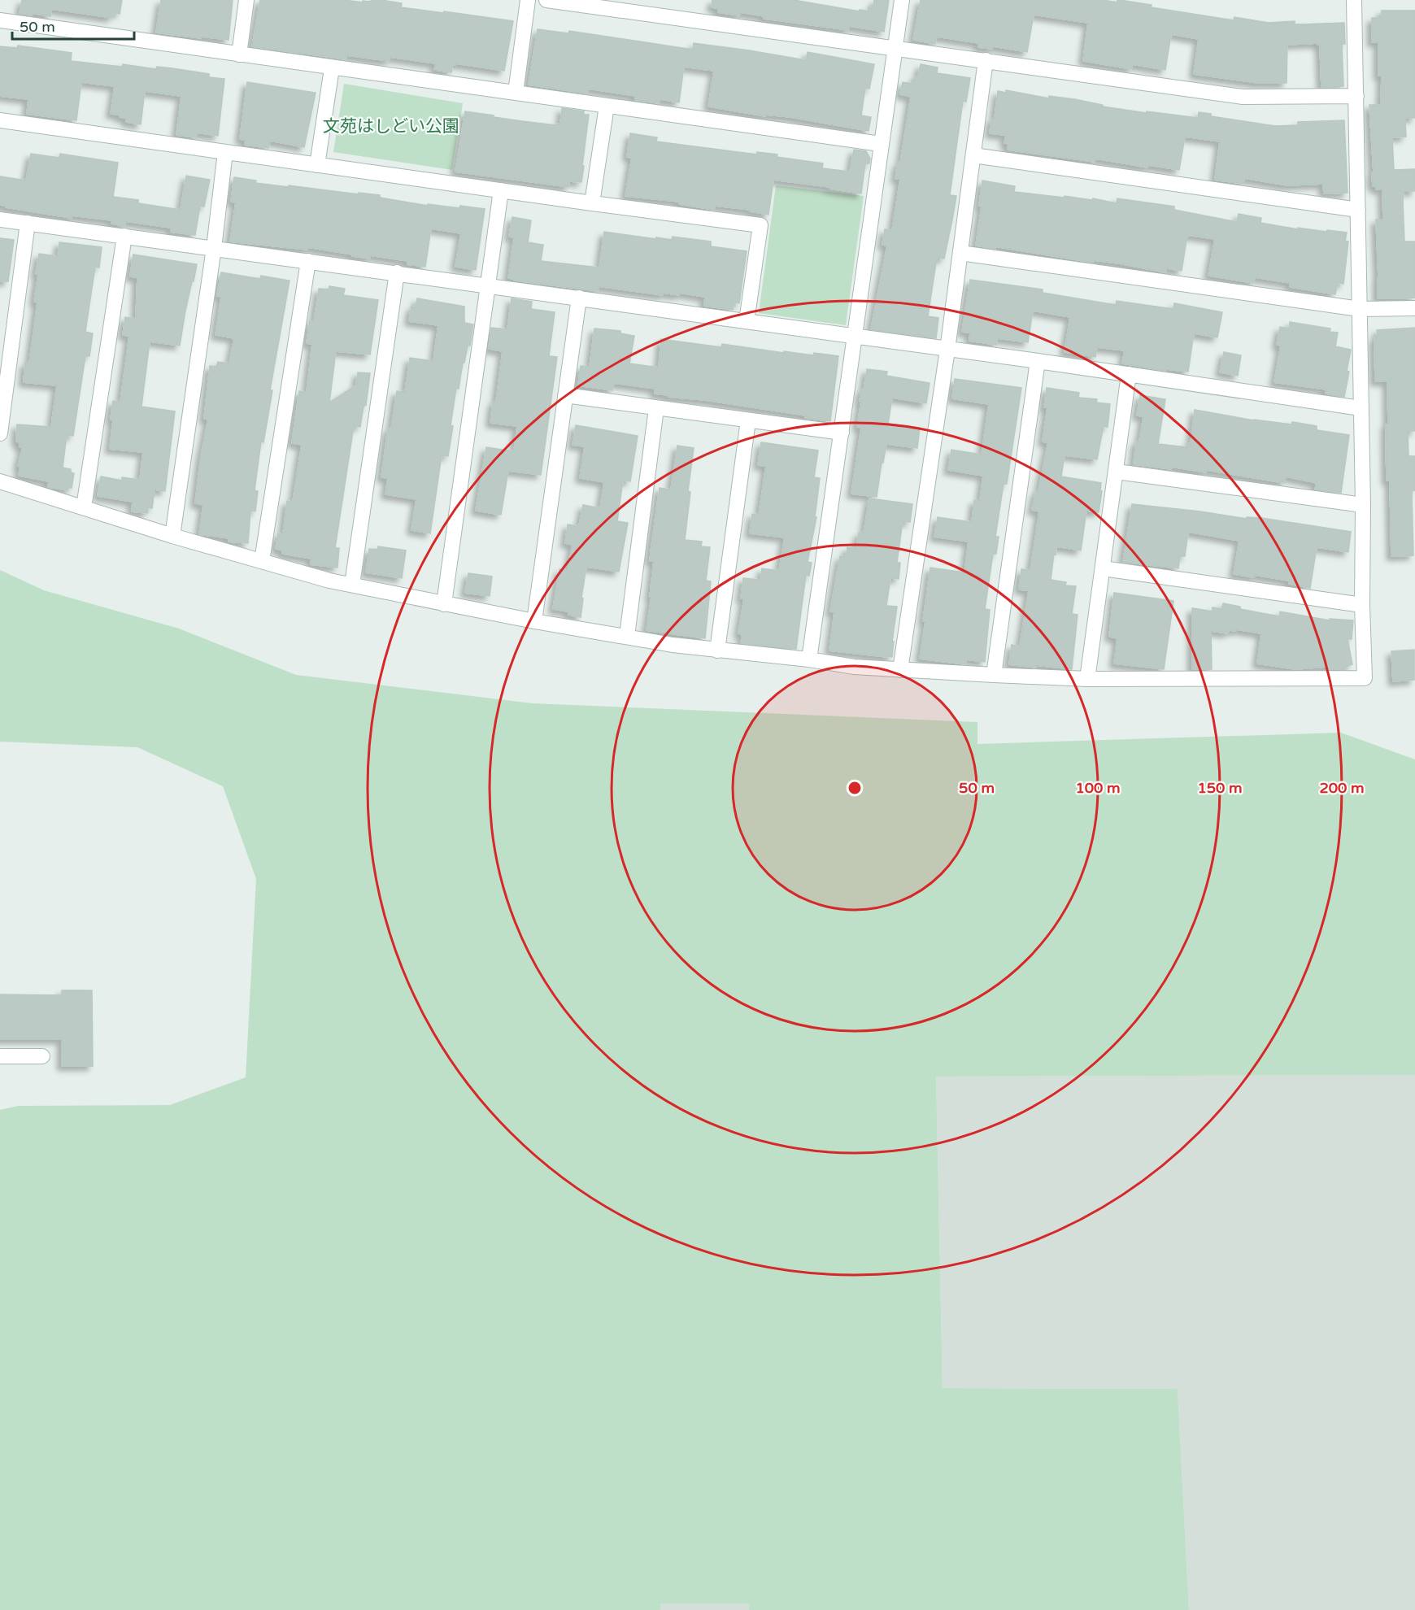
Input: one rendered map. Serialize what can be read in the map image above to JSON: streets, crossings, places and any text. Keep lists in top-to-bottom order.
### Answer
{
  "parks": ["文苑はしどい公園"],
  "scale_bar": "50 m",
  "rings": [
    "50 m",
    "100 m",
    "150 m",
    "200 m"
  ]
}
